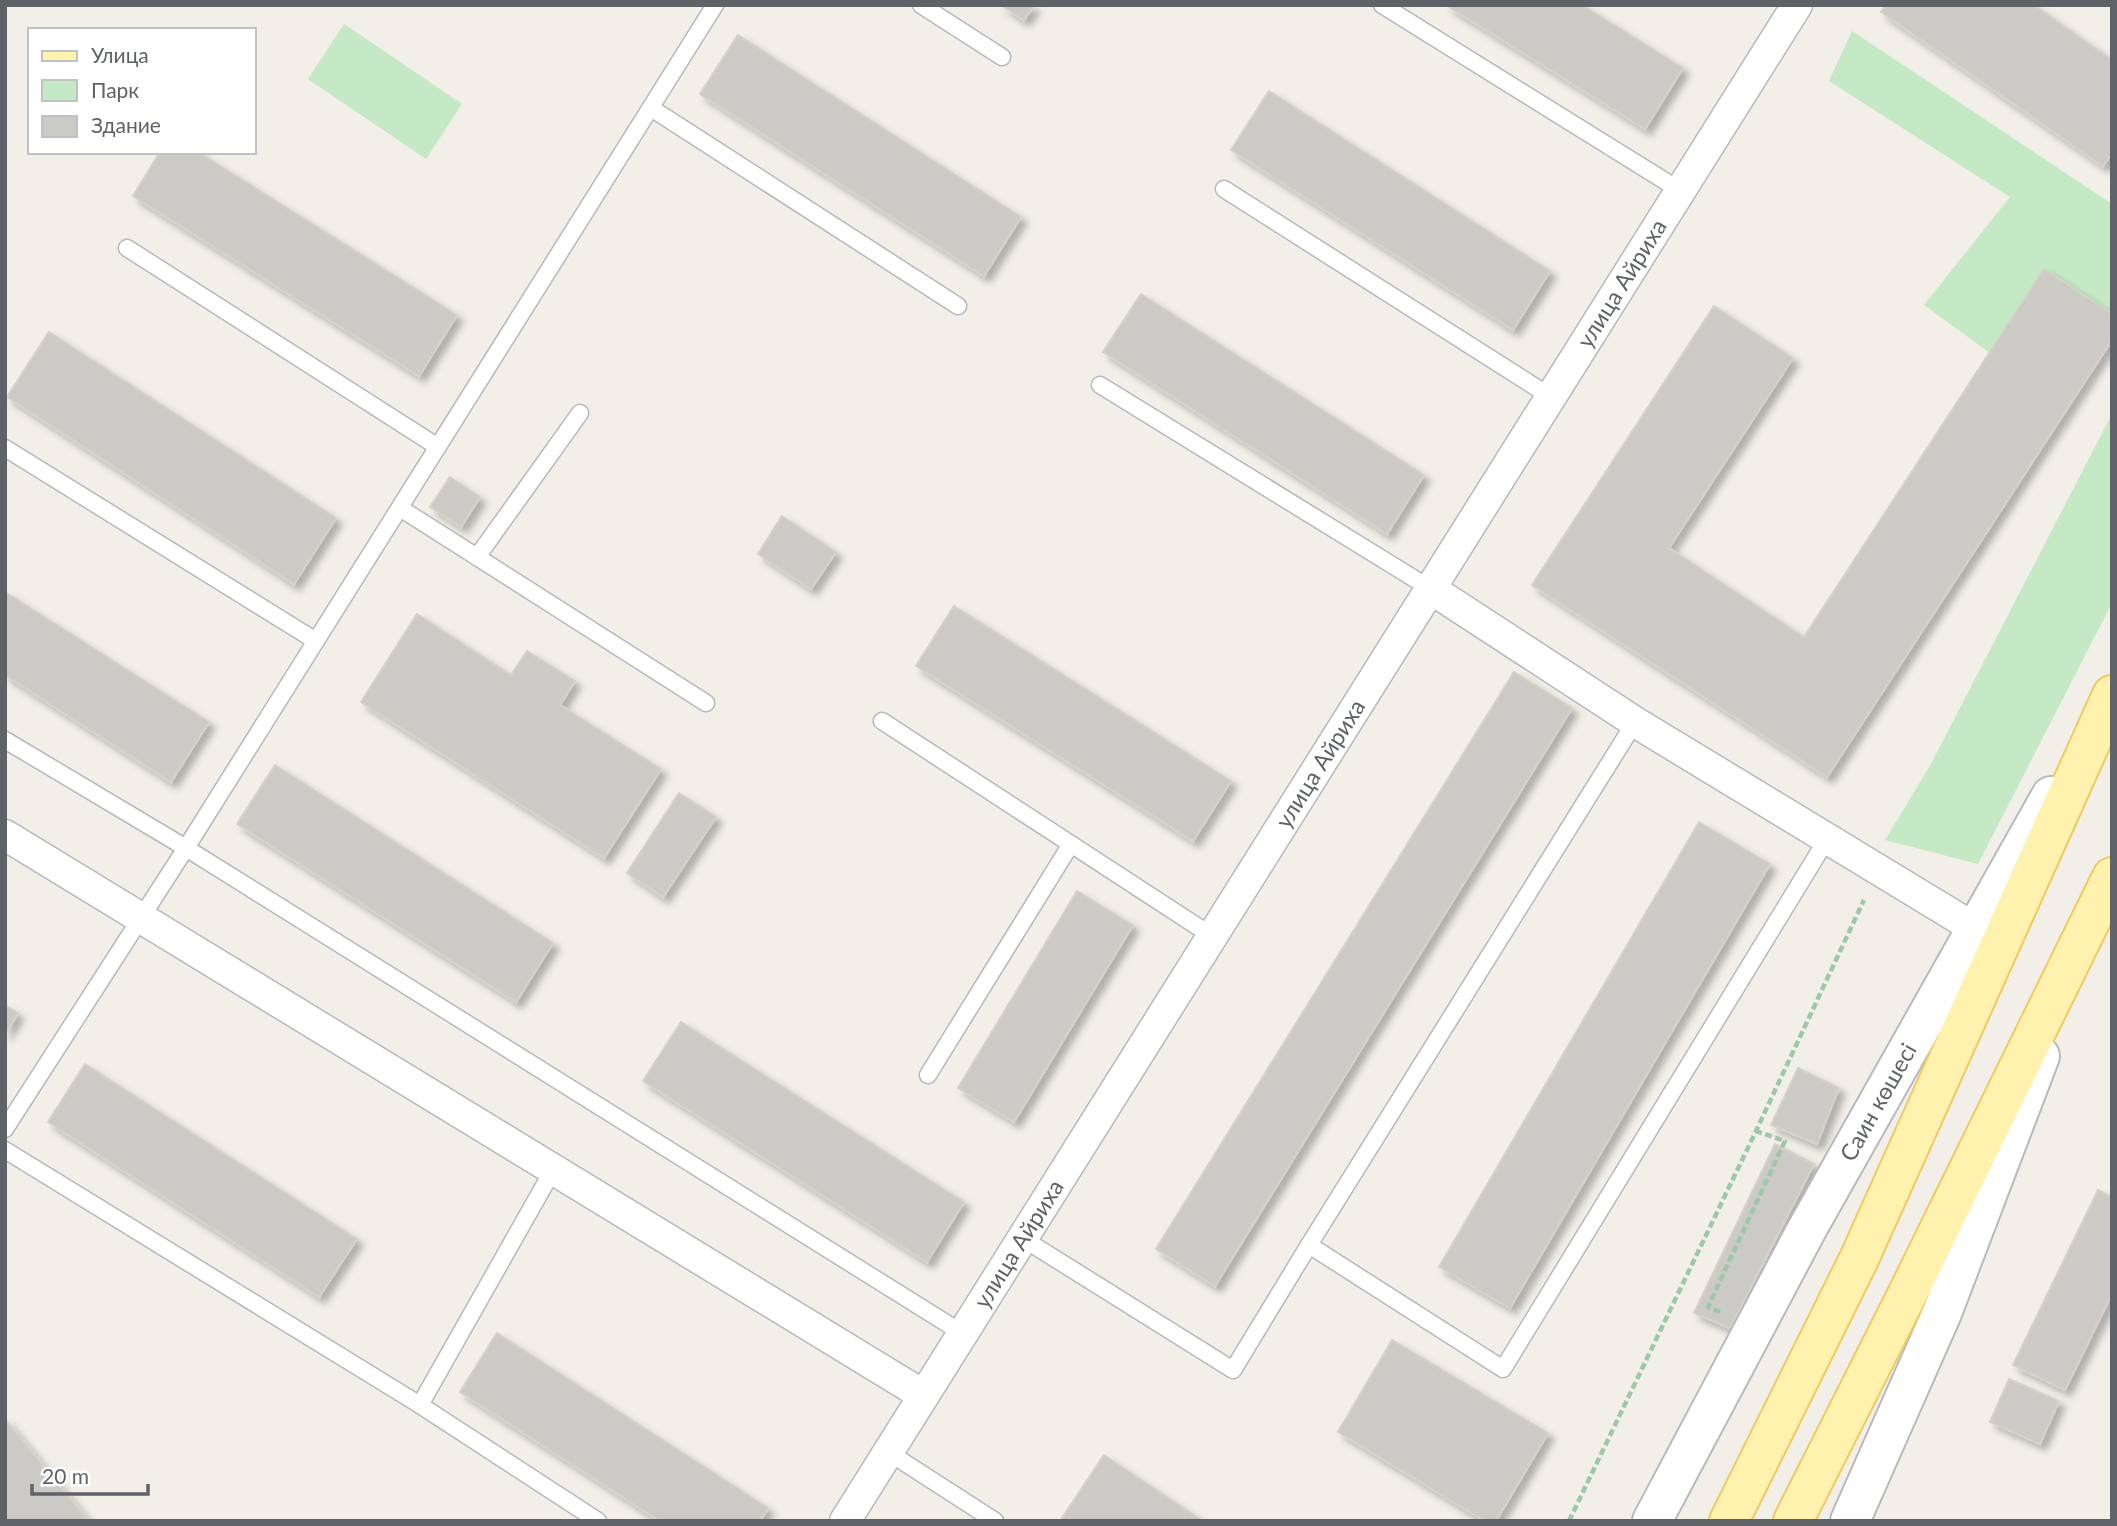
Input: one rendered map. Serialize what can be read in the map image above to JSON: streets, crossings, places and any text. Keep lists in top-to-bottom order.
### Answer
{
  "streets": {
    "main road": ["Саин көшесі"],
    "street": ["улица Айриха"]
  },
  "legend": ["Улица", "Парк", "Здание"],
  "scale_bar": "20 m"
}
